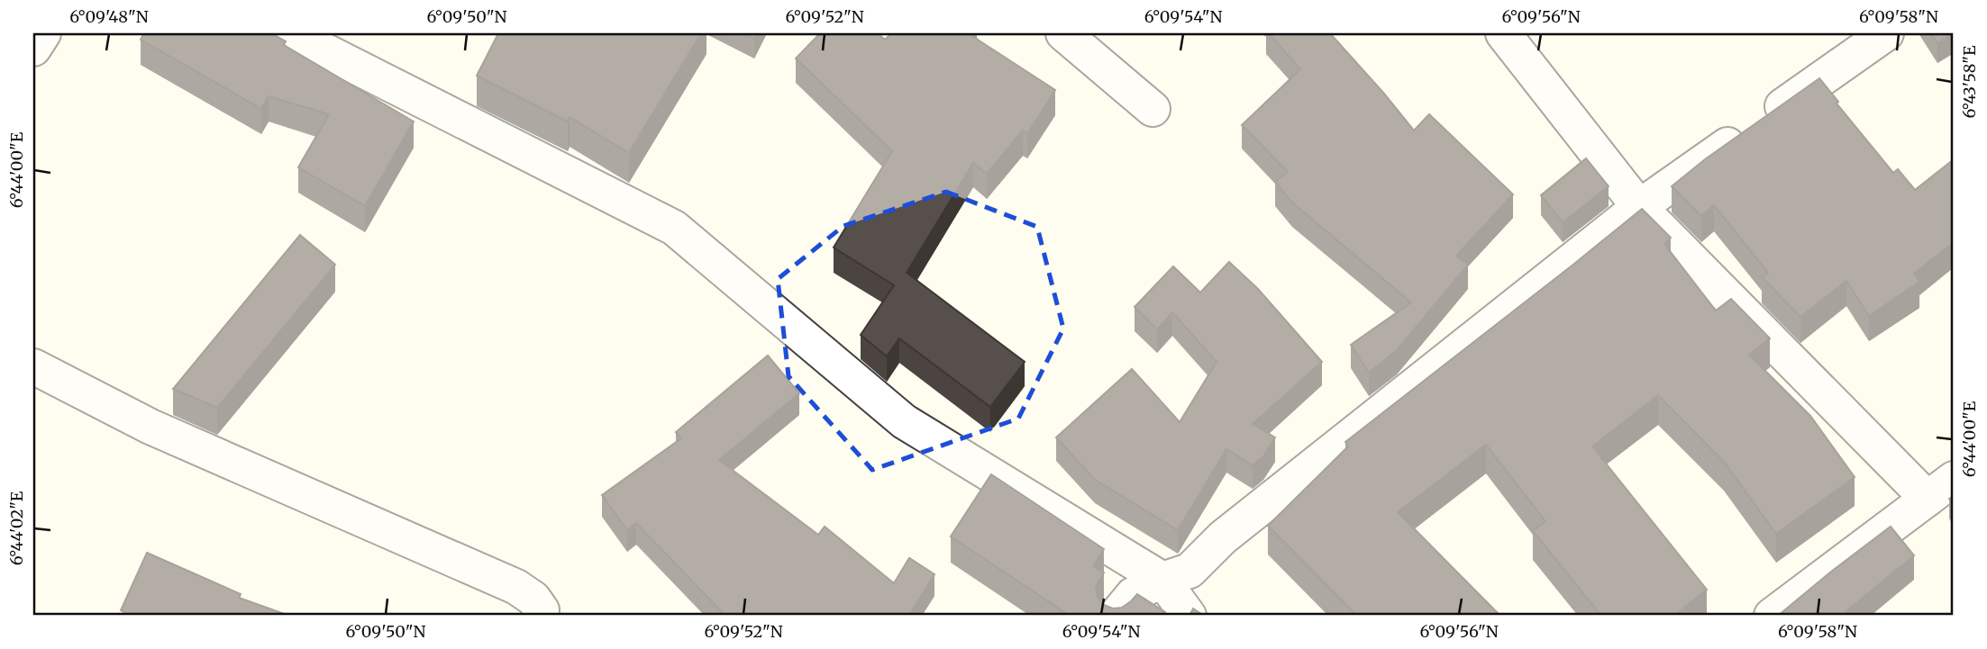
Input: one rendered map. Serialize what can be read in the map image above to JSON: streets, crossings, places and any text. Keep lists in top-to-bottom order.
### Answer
{
  "coordinates": [
    "6°09'48\"N",
    "6°09'50\"N",
    "6°09'52\"N",
    "6°09'54\"N",
    "6°09'56\"N",
    "6°09'58\"N",
    "6°43'58\"E",
    "6°44'00\"E",
    "6°44'02\"E"
  ]
}
